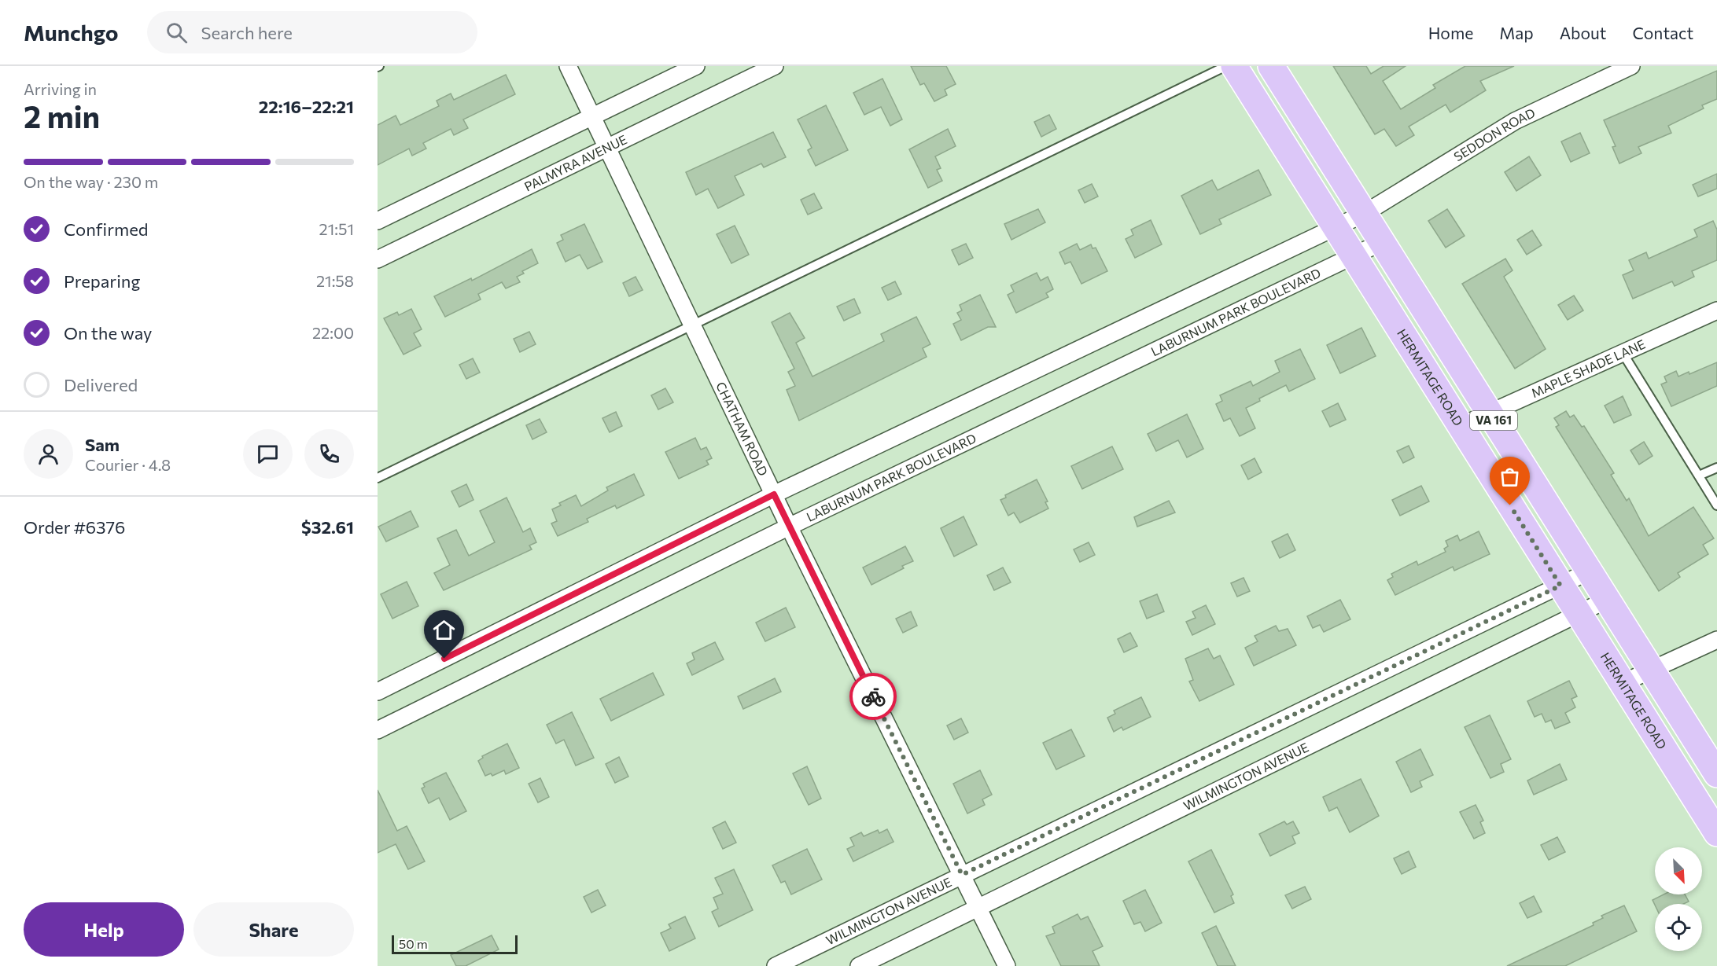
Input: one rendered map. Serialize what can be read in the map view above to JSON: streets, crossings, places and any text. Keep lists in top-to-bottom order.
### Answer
{
  "streets": {
    "main road": ["HERMITAGE ROAD", "VA 161"],
    "street": [
      "SEDDON ROAD",
      "PALMYRA AVENUE",
      "LABURNUM PARK BOULEVARD",
      "MAPLE SHADE LANE",
      "CHATHAM ROAD",
      "WILMINGTON AVENUE"
    ]
  },
  "crossings": [
    ["SEDDON ROAD", "VA 161"],
    ["PALMYRA AVENUE", "CHATHAM ROAD"],
    ["LABURNUM PARK BOULEVARD", "HERMITAGE ROAD"],
    ["LABURNUM PARK BOULEVARD", "VA 161"],
    ["LABURNUM PARK BOULEVARD", "CHATHAM ROAD"],
    ["MAPLE SHADE LANE", "HERMITAGE ROAD"],
    ["MAPLE SHADE LANE", "VA 161"],
    ["HERMITAGE ROAD", "WILMINGTON AVENUE"],
    ["VA 161", "WILMINGTON AVENUE"],
    ["CHATHAM ROAD", "WILMINGTON AVENUE"]
  ],
  "scale_bar": "50 m",
  "north": "bottom right",
  "page": {
    "header": "Munchgo",
    "search": "Search here",
    "nav": [
      "Home",
      "Map",
      "About",
      "Contact"
    ],
    "heading": ["2 min", "Arriving in", "22:16–22:21"],
    "panel": [
      "Sam",
      "Courier · 4.8",
      "Order #6376",
      "$32.61"
    ],
    "bar": "On the way · 230 m",
    "list": [
      ["Confirmed", "21:51"],
      ["Preparing", "21:58"],
      ["On the way", "22:00"],
      "Delivered"
    ],
    "buttons": ["Help", "Share"],
    "scale": "50 m"
  }
}
